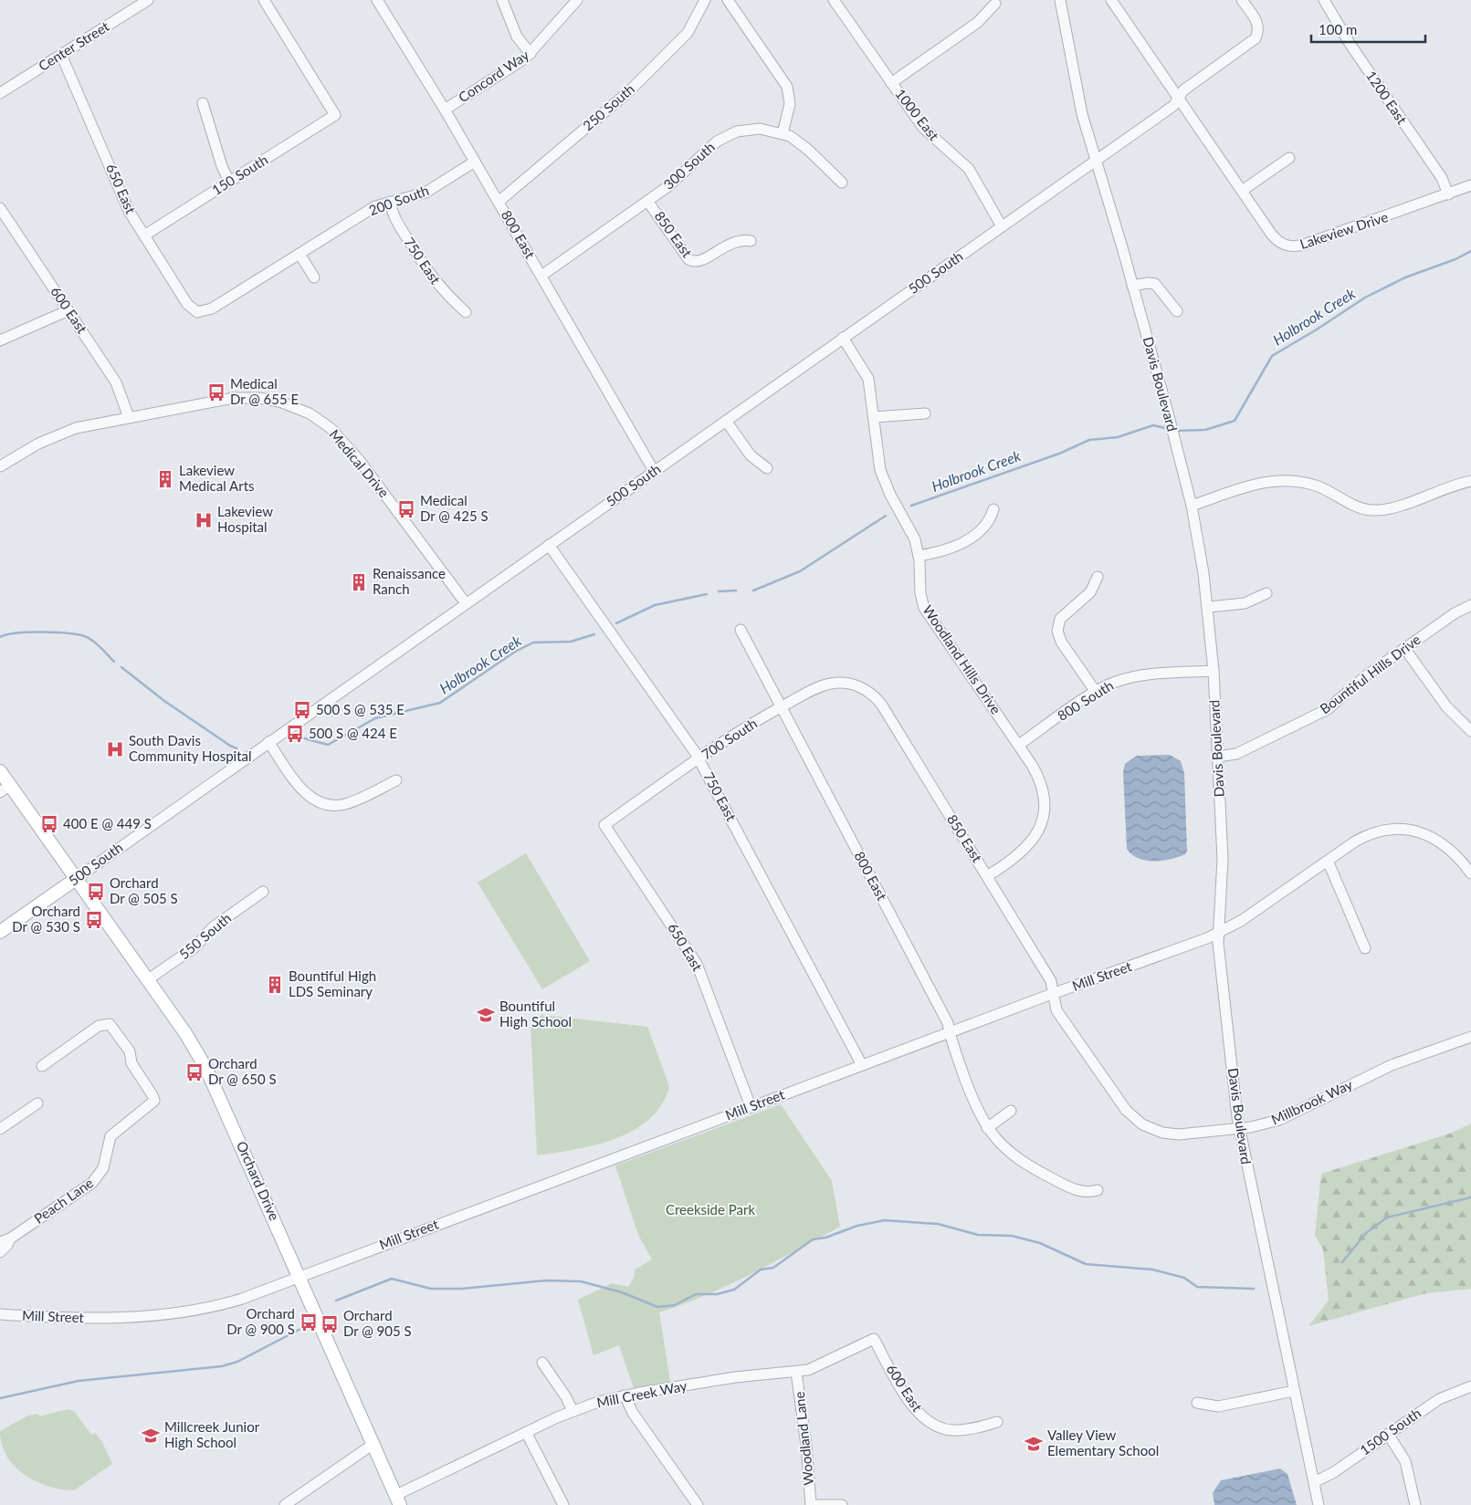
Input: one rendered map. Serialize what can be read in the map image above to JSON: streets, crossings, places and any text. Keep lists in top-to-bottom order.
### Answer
{
  "streets": {
    "main road": ["500 South", "Orchard Drive"],
    "street": [
      "Center Street",
      "Concord Way",
      "1200 East",
      "250 South",
      "1000 East",
      "300 South",
      "150 South",
      "650 East",
      "200 South",
      "Lakeview Drive",
      "800 East",
      "850 East",
      "750 East",
      "600 East",
      "Davis Boulevard",
      "Medical Drive",
      "Woodland Hills Drive",
      "Bountiful Hills Drive",
      "800 South",
      "700 South",
      "550 South",
      "Mill Street",
      "Millbrook Way",
      "Peach Lane",
      "Mill Creek Way",
      "1500 South",
      "Woodland Lane"
    ]
  },
  "crossings": [
    ["Center Street", "650 East"],
    ["Concord Way", "800 East"],
    ["1200 East", "Lakeview Drive"],
    ["250 South", "800 East"],
    ["1000 East", "500 South"],
    ["300 South", "800 East"],
    ["300 South", "850 East"],
    ["150 South", "650 East"],
    ["650 East", "200 South"],
    ["650 East", "700 South"],
    ["650 East", "Mill Street"],
    ["200 South", "800 East"],
    ["200 South", "750 East"],
    ["Lakeview Drive", "500 South"],
    ["800 East", "500 South"],
    ["800 East", "700 South"],
    ["800 East", "Mill Street"],
    ["850 East", "Woodland Hills Drive"],
    ["850 East", "700 South"],
    ["850 East", "Mill Street"],
    ["850 East", "Millbrook Way"],
    ["750 East", "500 South"],
    ["750 East", "700 South"],
    ["750 East", "Mill Street"],
    ["500 South", "Davis Boulevard"],
    ["500 South", "Medical Drive"],
    ["500 South", "Woodland Hills Drive"],
    ["500 South", "Orchard Drive"],
    ["600 East", "Medical Drive"],
    ["600 East", "Mill Creek Way"],
    ["Davis Boulevard", "Bountiful Hills Drive"],
    ["Davis Boulevard", "800 South"],
    ["Davis Boulevard", "Mill Street"],
    ["Davis Boulevard", "Millbrook Way"],
    ["Davis Boulevard", "1500 South"],
    ["Woodland Hills Drive", "800 South"],
    ["550 South", "Orchard Drive"],
    ["Mill Street", "Millbrook Way"],
    ["Mill Street", "Orchard Drive"],
    ["Orchard Drive", "Mill Creek Way"],
    ["Mill Creek Way", "Woodland Lane"]
  ],
  "water": ["Holbrook Creek"],
  "parks": ["Creekside Park"],
  "places": {
    "bus stop": [
      "Medical Dr @ 655 E",
      "Medical Dr @ 425 S",
      "500 S @ 535 E",
      "500 S @ 424 E",
      "400 E @ 449 S",
      "Orchard Dr @ 505 S",
      "Orchard Dr @ 530 S",
      "Orchard Dr @ 650 S",
      "Orchard Dr @ 900 S",
      "Orchard Dr @ 905 S"
    ],
    "building": ["Lakeview Medical Arts", "Renaissance Ranch", "Bountiful High LDS Seminary"],
    "hospital": ["Lakeview Hospital", "South Davis Community Hospital"],
    "school or university": ["Bountiful High School", "Millcreek Junior High School", "Valley View Elementary School"]
  },
  "scale_bar": "100 m"
}
